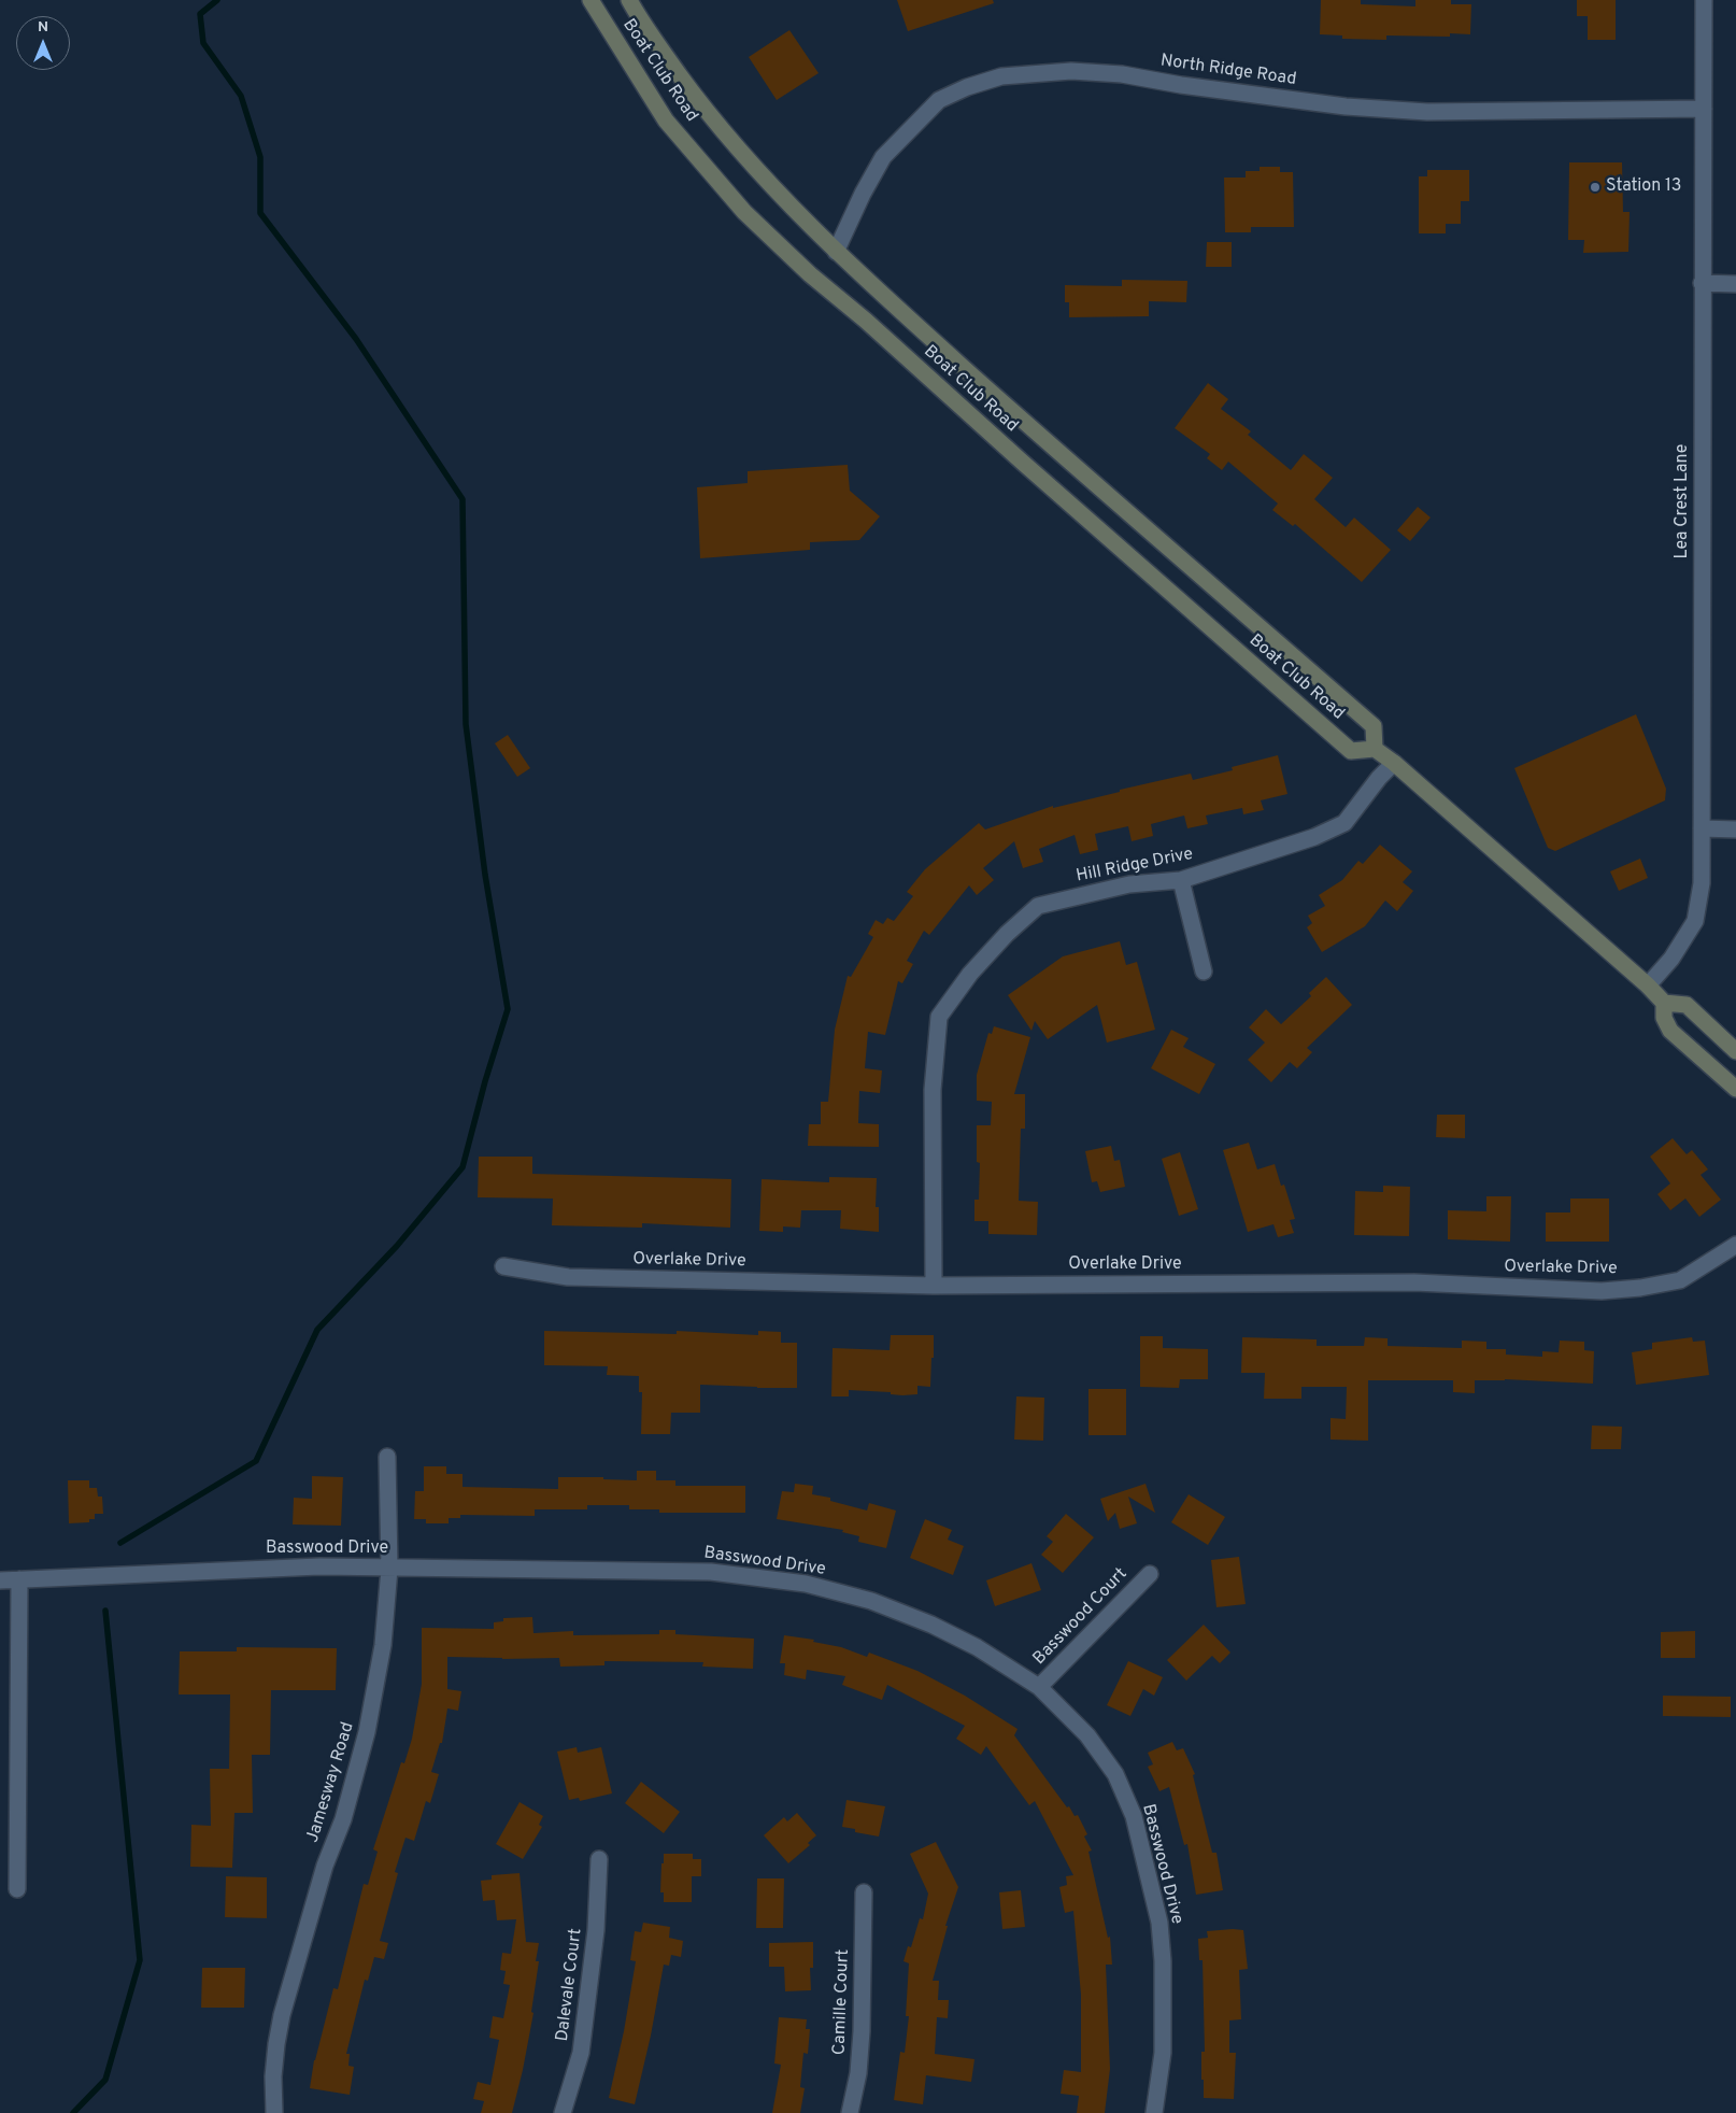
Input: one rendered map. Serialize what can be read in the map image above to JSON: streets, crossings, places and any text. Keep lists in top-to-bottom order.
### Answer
{
  "streets": {
    "main road": ["Boat Club Road"],
    "street": [
      "North Ridge Road",
      "Lea Crest Lane",
      "Hill Ridge Drive",
      "Overlake Drive",
      "Basswood Drive",
      "Basswood Court",
      "Jamesway Road",
      "Dalevale Court",
      "Camille Court"
    ]
  },
  "crossings": [
    ["Boat Club Road", "North Ridge Road"],
    ["North Ridge Road", "Lea Crest Lane"],
    ["Hill Ridge Drive", "Overlake Drive"],
    ["Basswood Drive", "Basswood Court"],
    ["Basswood Drive", "Jamesway Road"]
  ],
  "places": ["Station 13"],
  "north": "top"
}
